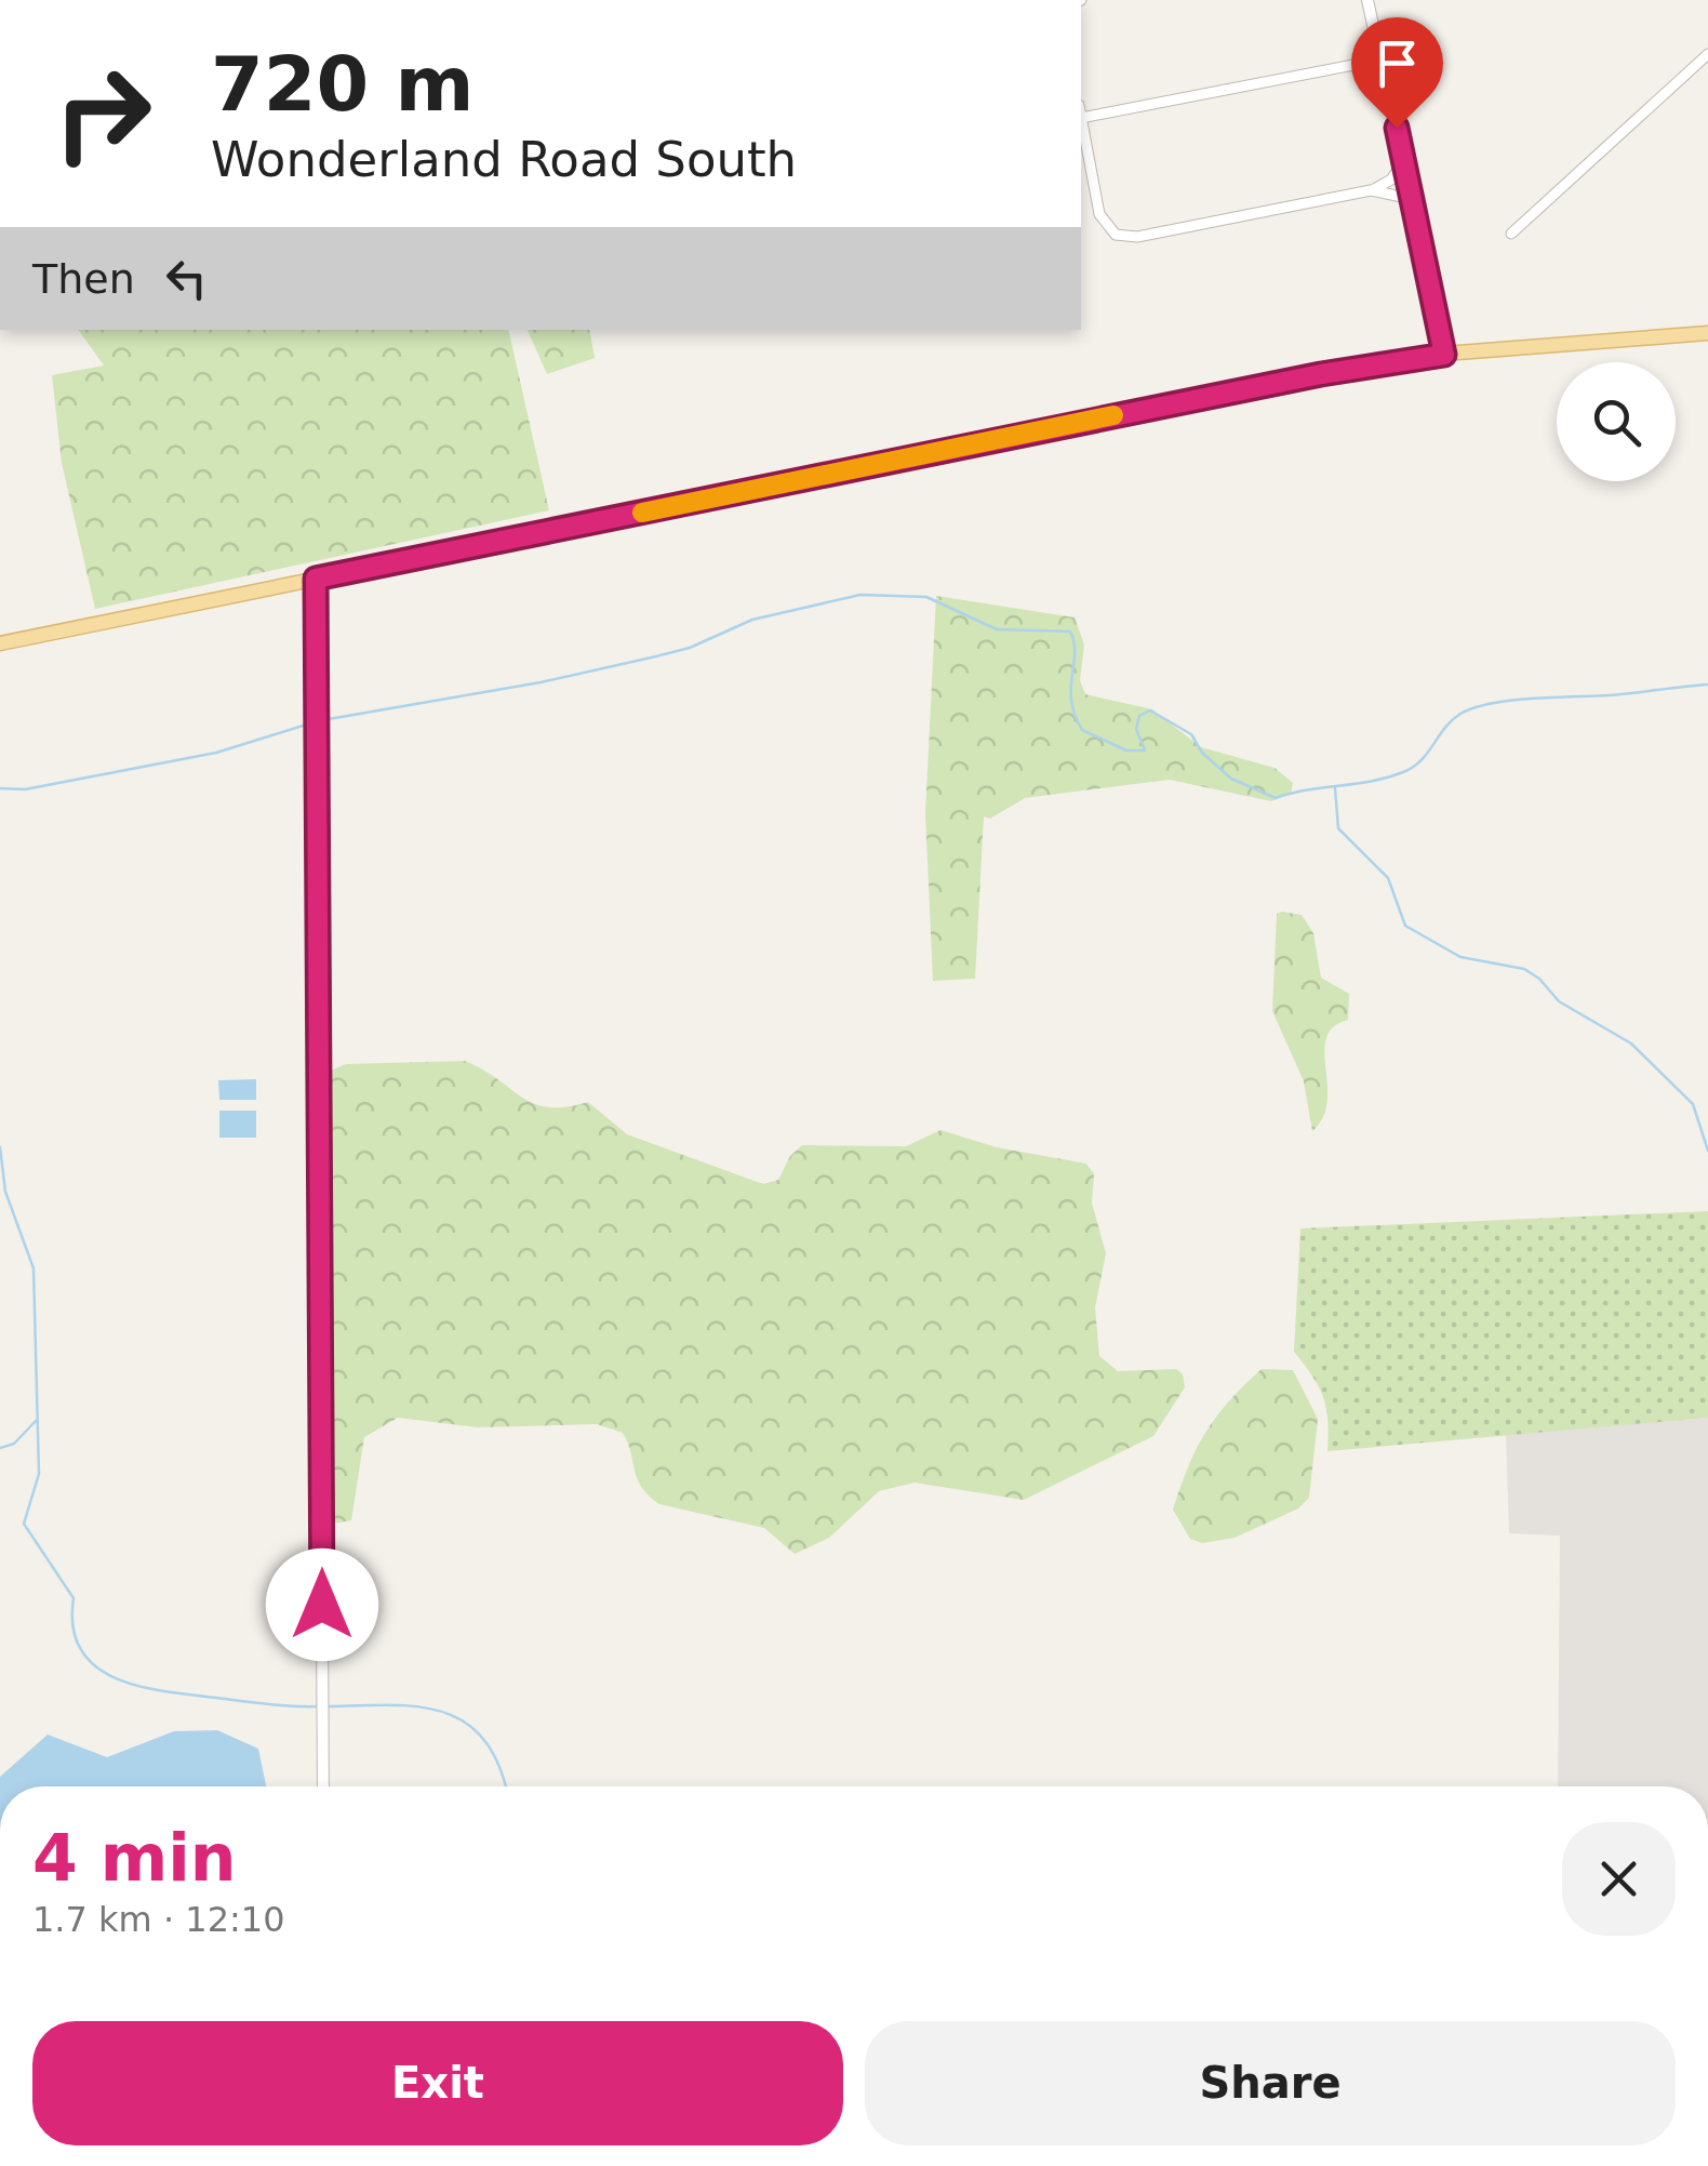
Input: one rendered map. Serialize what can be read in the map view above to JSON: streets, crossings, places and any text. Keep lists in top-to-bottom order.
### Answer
{
  "page": {
    "turn": ["720 m", "Wonderland Road South"],
    "then": "Then",
    "heading": ["4 min", "1.7 km · 12:10"],
    "buttons": ["Exit", "Share"]
  }
}
